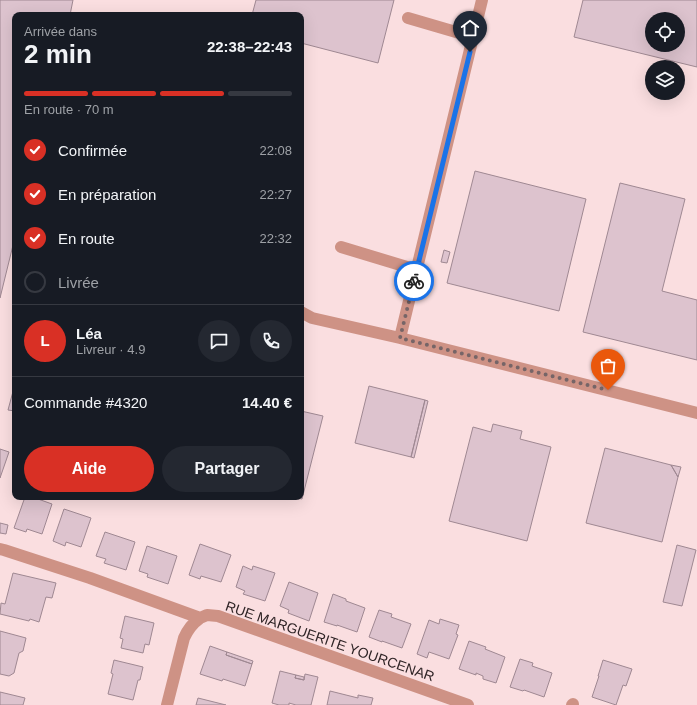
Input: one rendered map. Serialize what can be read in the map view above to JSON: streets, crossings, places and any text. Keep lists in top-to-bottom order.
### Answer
{
  "streets": {
    "street": ["RUE MARGUERITE YOURCENAR"]
  },
  "page": {
    "heading": ["2 min", "Arrivée dans", "22:38–22:43"],
    "panel": [
      "Léa",
      "Livreur · 4.9",
      "Commande #4320",
      "14.40 €"
    ],
    "bar": "En route · 70 m",
    "list": [
      ["Confirmée", "22:08"],
      ["En préparation", "22:27"],
      ["En route", "22:32"],
      "Livrée"
    ],
    "round": "L",
    "buttons": ["Aide", "Partager"]
  }
}
